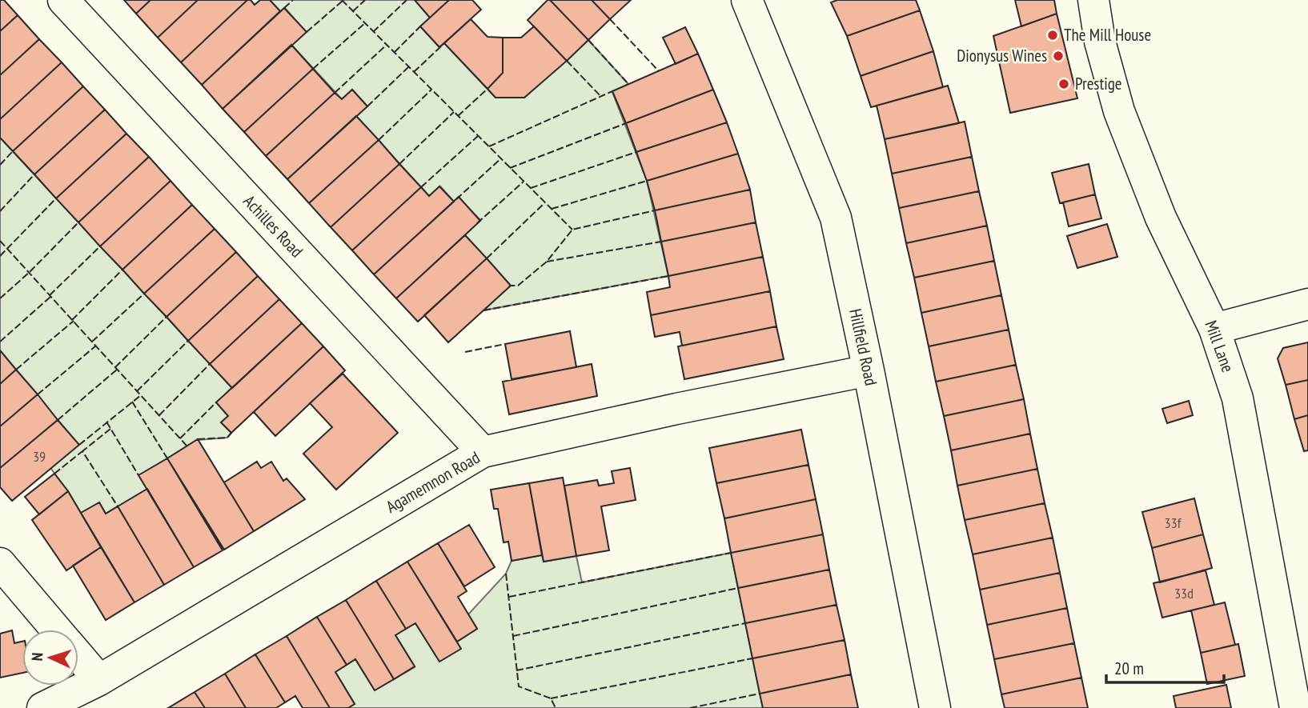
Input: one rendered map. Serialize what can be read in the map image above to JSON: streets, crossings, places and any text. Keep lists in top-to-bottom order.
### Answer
{
  "streets": {
    "street": [
      "Achilles Road",
      "Mill Lane",
      "Hillfield Road",
      "Agamemnon Road"
    ]
  },
  "crossings": [
    ["Achilles Road", "Agamemnon Road"],
    ["Hillfield Road", "Agamemnon Road"]
  ],
  "places": ["The Mill House", "Dionysus Wines", "Prestige"],
  "house_numbers": ["39", "33f", "33d"],
  "scale_bar": "20 m",
  "north": "left"
}
